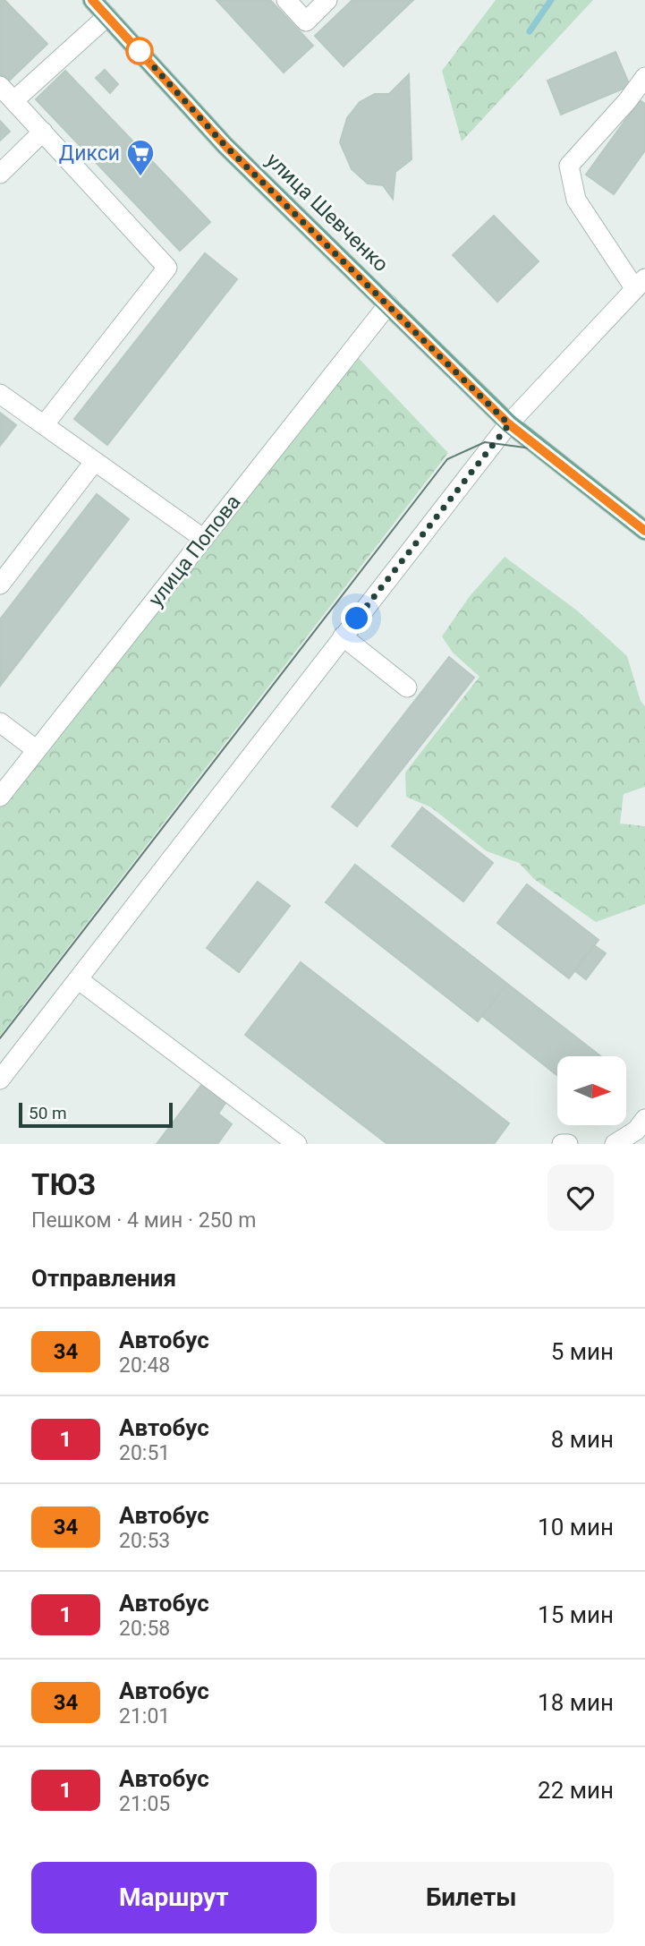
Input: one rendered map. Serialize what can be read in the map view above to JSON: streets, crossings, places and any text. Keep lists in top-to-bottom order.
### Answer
{
  "streets": {
    "main road": ["улица Шевченко"],
    "street": ["улица Попова"]
  },
  "crossings": [
    ["улица Шевченко", "улица Попова"]
  ],
  "places": {
    "supermarket": ["Дикси"]
  },
  "lines": ["bus line 34"],
  "scale_bar": "50 m",
  "north": "right",
  "page": {
    "scale": "50 m",
    "heading": [
      ["ТЮЗ", "Пешком · 4 мин · 250 m"],
      "Отправления"
    ],
    "list": [
      {
        "mark": "34",
        "name": "Автобус",
        "note": "20:48",
        "value": "5 мин"
      },
      {
        "mark": "1",
        "name": "Автобус",
        "note": "20:51",
        "value": "8 мин"
      },
      {
        "mark": "34",
        "name": "Автобус",
        "note": "20:53",
        "value": "10 мин"
      },
      {
        "mark": "1",
        "name": "Автобус",
        "note": "20:58",
        "value": "15 мин"
      },
      {
        "mark": "34",
        "name": "Автобус",
        "note": "21:01",
        "value": "18 мин"
      },
      {
        "mark": "1",
        "name": "Автобус",
        "note": "21:05",
        "value": "22 мин"
      }
    ],
    "buttons": ["Маршрут", "Билеты"]
  }
}
